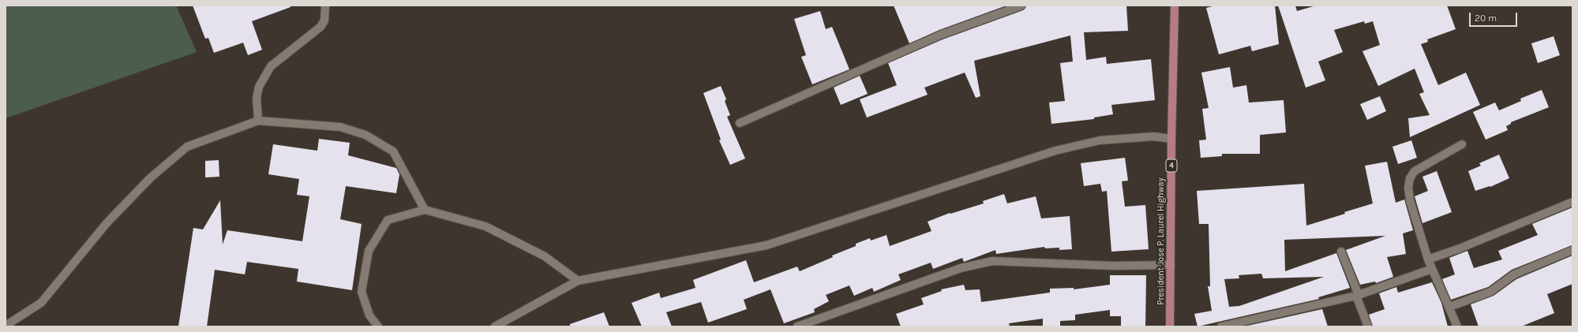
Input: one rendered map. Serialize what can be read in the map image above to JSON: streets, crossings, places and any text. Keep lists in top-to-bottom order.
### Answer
{
  "streets": {
    "main road": ["4", "President Jose P. Laurel Highway"]
  },
  "scale_bar": "20 m"
}
